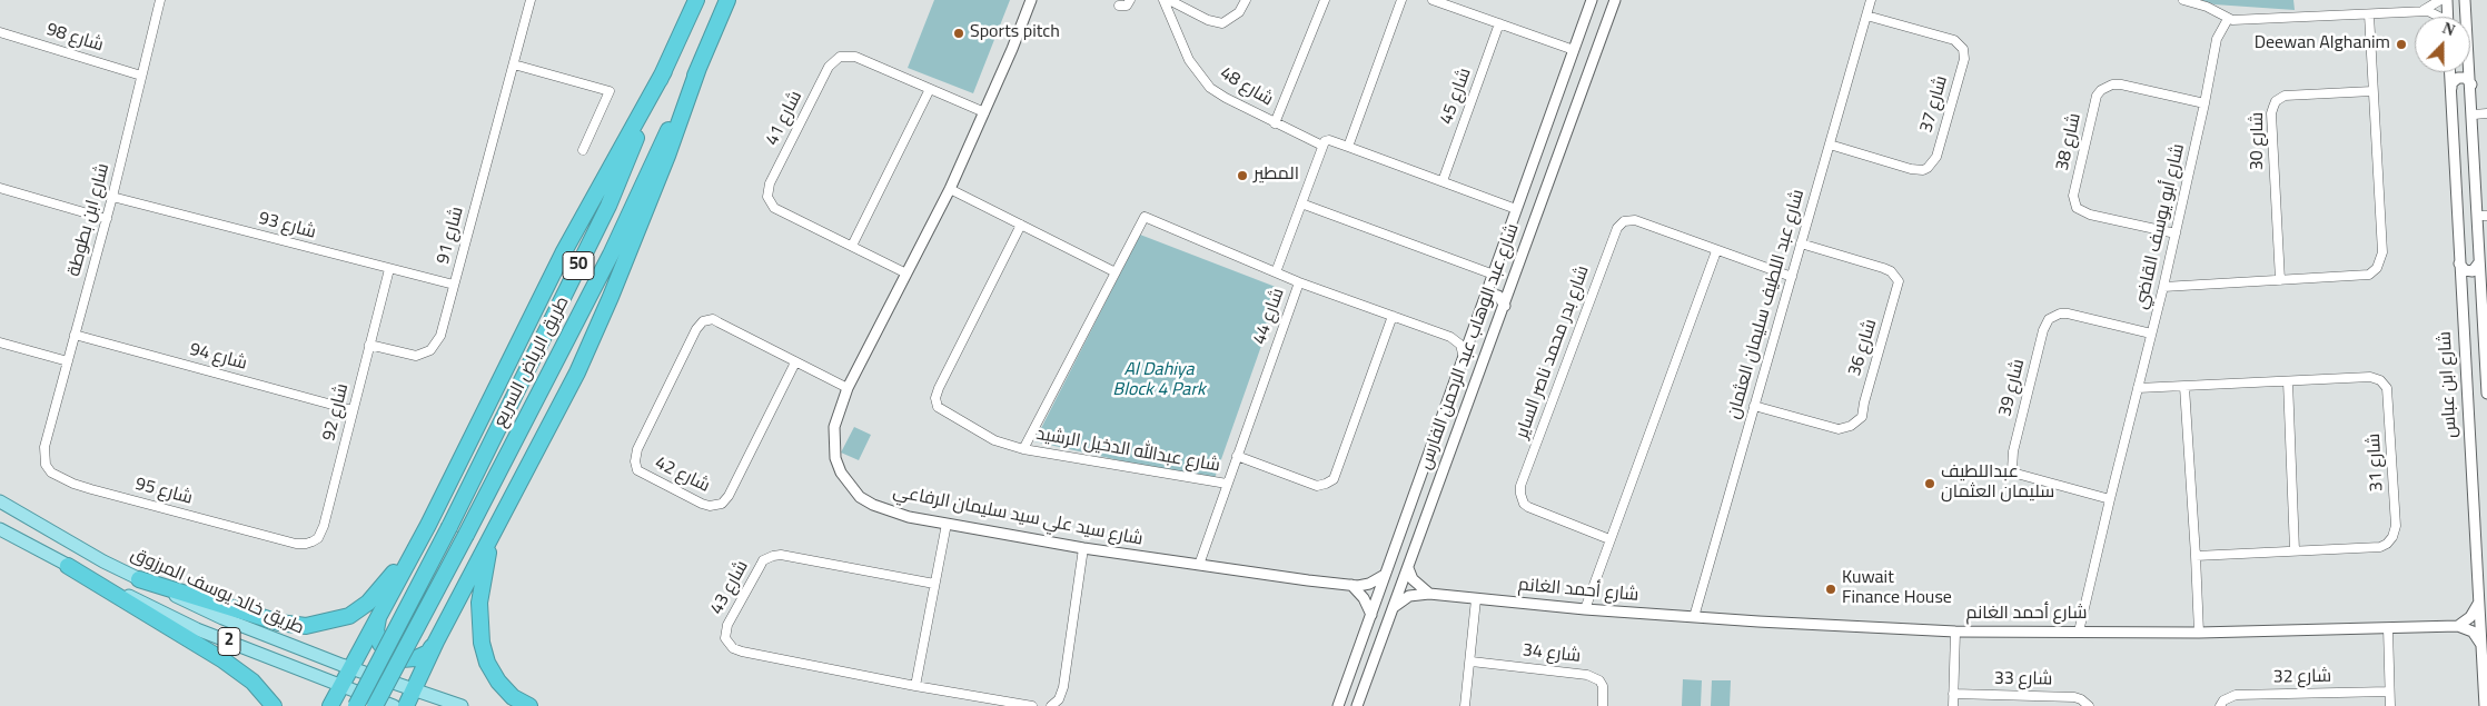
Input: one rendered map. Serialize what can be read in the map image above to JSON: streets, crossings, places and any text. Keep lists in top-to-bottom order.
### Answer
{
  "streets": {
    "highway": ["50", "طريق الرياض السريع"],
    "main road": ["طريق خالد يوسف المرزوق", "2"],
    "street": [
      "شارع 98",
      "شارع 48",
      "شارع 45",
      "شارع 37",
      "شارع 41",
      "شارع 30",
      "شارع 38",
      "شارع ابن بطوطة",
      "شارع 93",
      "شارع أبو يوسف القاضي",
      "شارع 91",
      "شارع عبد اللطيف سليمان العثمان",
      "شارع 44",
      "شارع عبد الوهاب عبد الرحمن الفارس",
      "شارع 36",
      "شارع بدر محمد ناصر الساير",
      "شارع 94",
      "شارع ابن عباس",
      "شارع 39",
      "شارع 92",
      "شارع عبدالله الدخيل الرشيد",
      "شارع 31",
      "شارع 42",
      "شارع 95",
      "شارع سيد علي سيد سليمان الرفاعي",
      "شارع 43",
      "شارع أحمد الغانم",
      "شارع 34",
      "شارع 32",
      "شارع 33"
    ]
  },
  "crossings": [
    ["شارع 98", "شارع ابن بطوطة"],
    ["شارع 37", "شارع عبد اللطيف سليمان العثمان"],
    ["شارع 41", "شارع سيد علي سيد سليمان الرفاعي"],
    ["شارع 38", "شارع أبو يوسف القاضي"],
    ["شارع ابن بطوطة", "شارع 93"],
    ["شارع ابن بطوطة", "شارع 94"],
    ["شارع ابن بطوطة", "شارع 95"],
    ["شارع 93", "شارع 91"],
    ["شارع 93", "شارع 92"],
    ["شارع أبو يوسف القاضي", "شارع 39"],
    ["شارع أبو يوسف القاضي", "شارع 31"],
    ["شارع أبو يوسف القاضي", "شارع أحمد الغانم"],
    ["شارع 91", "شارع 92"],
    ["شارع عبد اللطيف سليمان العثمان", "شارع 36"],
    ["شارع عبد اللطيف سليمان العثمان", "شارع بدر محمد ناصر الساير"],
    ["شارع عبد اللطيف سليمان العثمان", "شارع أحمد الغانم"],
    ["شارع 44", "شارع عبدالله الدخيل الرشيد"],
    ["شارع 44", "شارع سيد علي سيد سليمان الرفاعي"],
    ["شارع عبد الوهاب عبد الرحمن الفارس", "شارع سيد علي سيد سليمان الرفاعي"],
    ["شارع عبد الوهاب عبد الرحمن الفارس", "شارع أحمد الغانم"],
    ["شارع 94", "شارع 92"],
    ["شارع 92", "شارع 95"],
    ["شارع 42", "شارع سيد علي سيد سليمان الرفاعي"]
  ],
  "parks": ["Al Dahiya Block 4 Park"],
  "places": [
    "Sports pitch",
    "Deewan Alghanim",
    "المطير",
    "عبداللطيف سليمان العثمان",
    "Kuwait Finance House"
  ],
  "north": "top"
}
